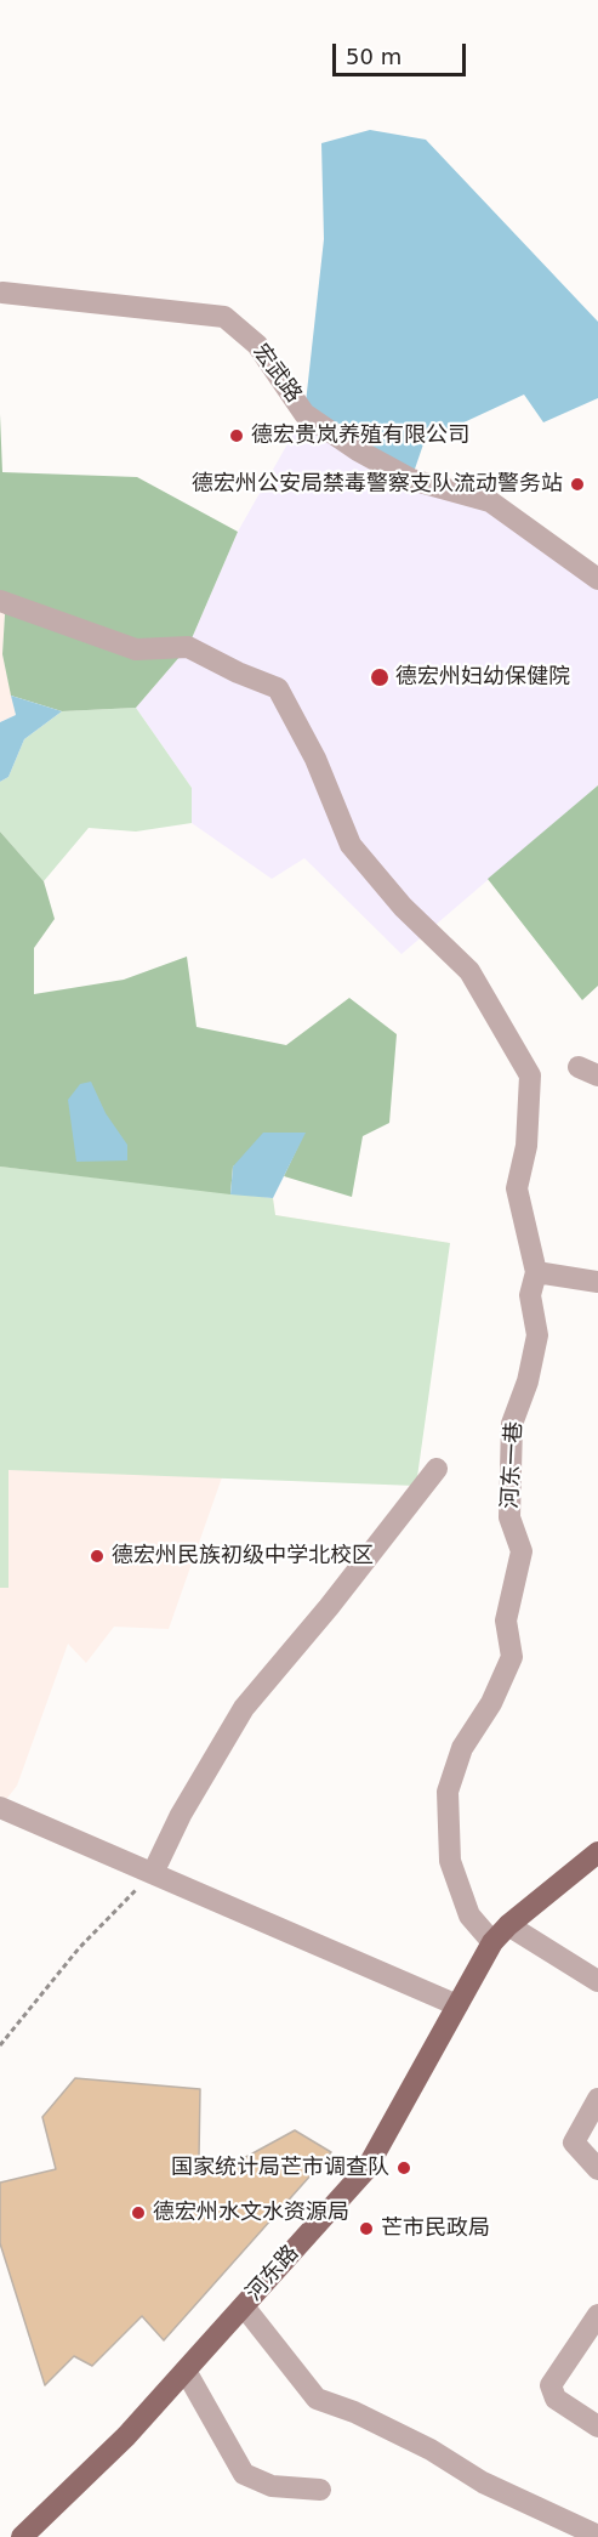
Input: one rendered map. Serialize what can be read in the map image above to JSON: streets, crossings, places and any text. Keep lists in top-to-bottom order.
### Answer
{
  "streets": {
    "main road": ["河东路"],
    "street": ["宏武路", "河东一巷"]
  },
  "crossings": [
    ["河东一巷", "河东路"]
  ],
  "places": [
    "德宏贵岚养殖有限公司",
    "德宏州公安局禁毒警察支队流动警务站",
    "德宏州妇幼保健院",
    "德宏州民族初级中学北校区",
    "国家统计局芒市调查队",
    "德宏州水文水资源局",
    "芒市民政局"
  ],
  "scale_bar": "50 m"
}
